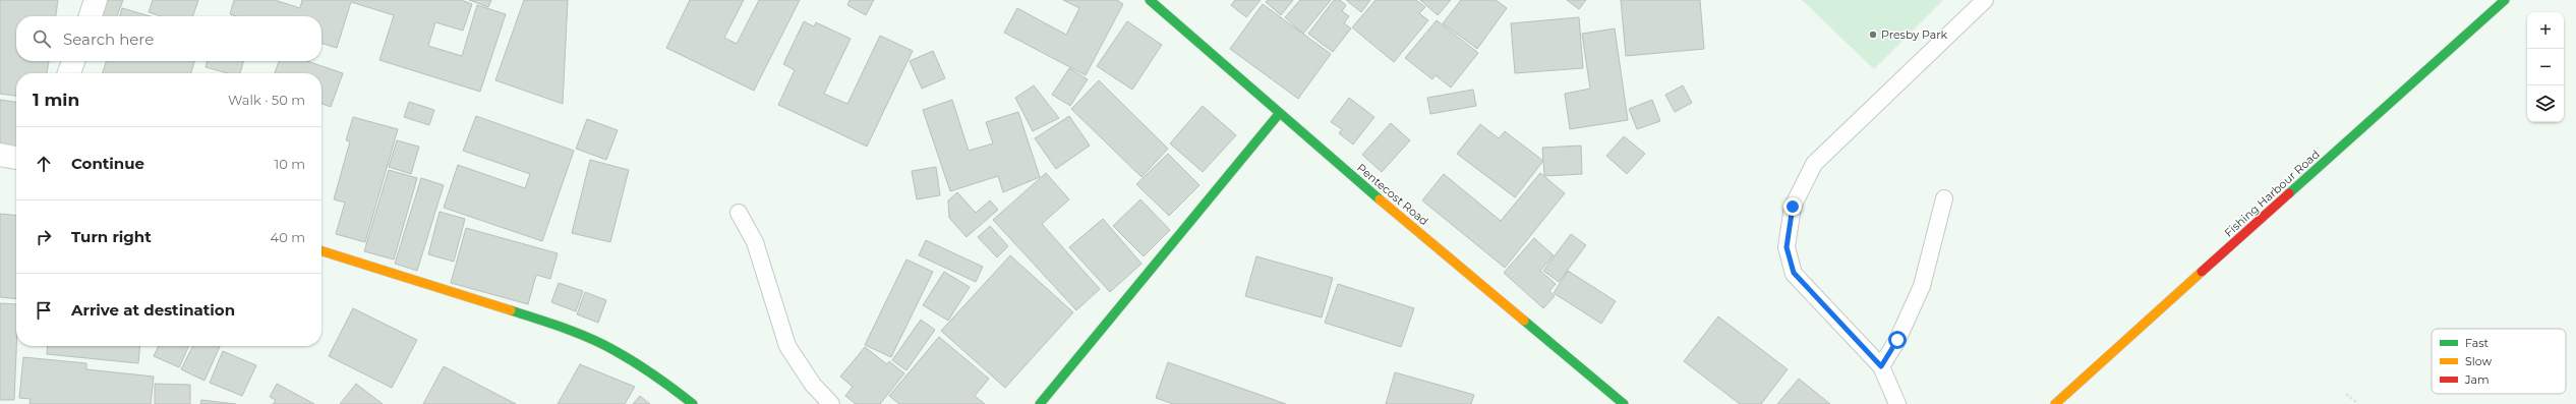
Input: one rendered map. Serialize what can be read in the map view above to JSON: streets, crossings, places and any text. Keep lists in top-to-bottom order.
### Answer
{
  "streets": {
    "street": ["Fishing Harbour Road", "Pentecost Road"]
  },
  "places": ["Presby Park"],
  "legend": ["Fast", "Slow", "Jam"],
  "page": {
    "map_buttons": ["+", "−"],
    "search": "Search here",
    "heading": ["1 min", "Walk · 50 m"],
    "list": [
      ["Continue", "10 m"],
      ["Turn right", "40 m"],
      "Arrive at destination"
    ]
  }
}
